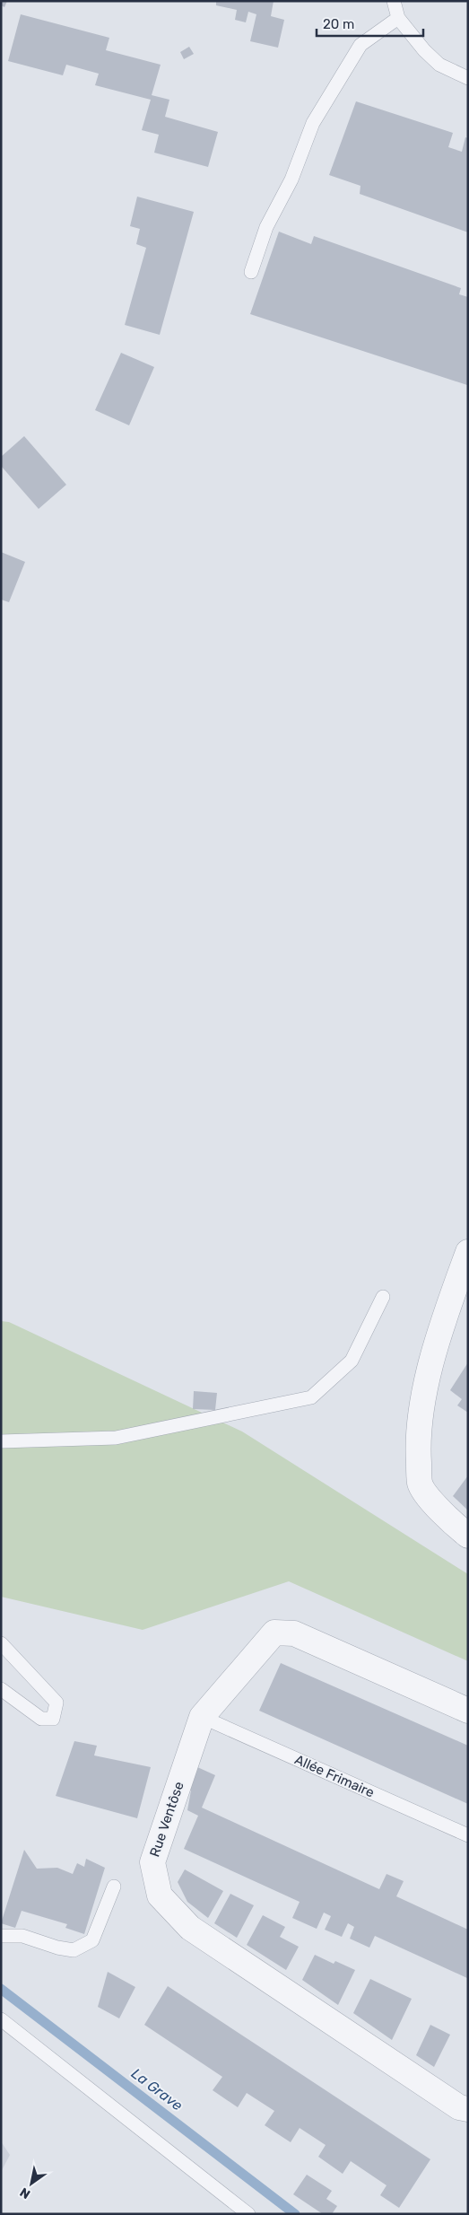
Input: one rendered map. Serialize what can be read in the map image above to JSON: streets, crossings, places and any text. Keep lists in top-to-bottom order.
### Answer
{
  "streets": {
    "street": ["Rue Ventôse"],
    "lane": ["Allée Frimaire"]
  },
  "crossings": [
    ["Allée Frimaire", "Rue Ventôse"]
  ],
  "water": ["La Grave"],
  "scale_bar": "20 m",
  "north": "bottom left"
}
